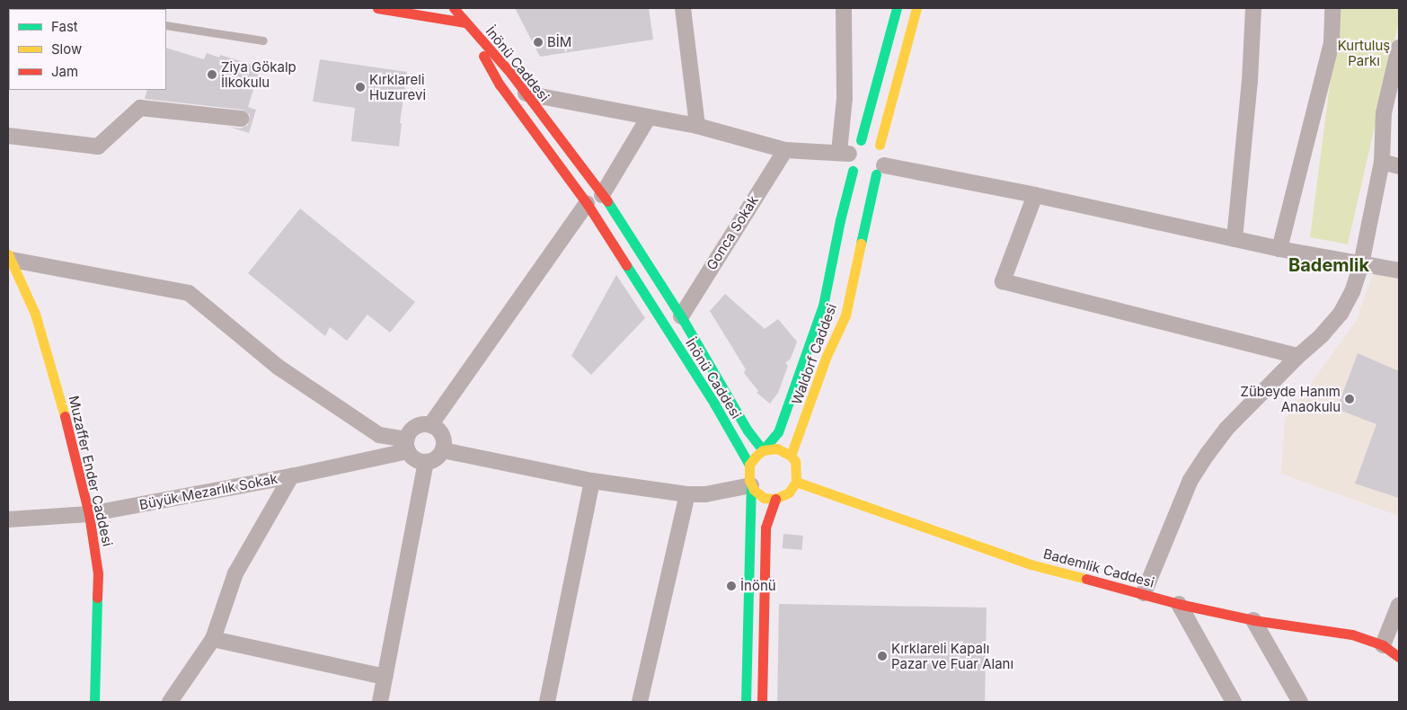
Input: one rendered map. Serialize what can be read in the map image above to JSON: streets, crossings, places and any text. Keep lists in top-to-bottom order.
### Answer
{
  "streets": {
    "main road": [
      "İnönü Caddesi",
      "Waldorf Caddesi",
      "Muzaffer Ender Caddesi",
      "Bademlik Caddesi"
    ],
    "street": ["Gonca Sokak", "Büyük Mezarlık Sokak"]
  },
  "crossings": [
    ["İnönü Caddesi", "Gonca Sokak"],
    ["İnönü Caddesi", "Waldorf Caddesi"],
    ["İnönü Caddesi", "Bademlik Caddesi"],
    ["Waldorf Caddesi", "Bademlik Caddesi"],
    ["Muzaffer Ender Caddesi", "Büyük Mezarlık Sokak"]
  ],
  "districts": ["Bademlik"],
  "parks": ["Kurtuluş Parkı"],
  "places": [
    "BİM",
    "Ziya Gökalp İlkokulu",
    "Kırklareli Huzurevi",
    "Zübeyde Hanım Anaokulu",
    "İnönü",
    "Kırklareli Kapalı Pazar ve Fuar Alanı"
  ],
  "legend": ["Fast", "Slow", "Jam"]
}
